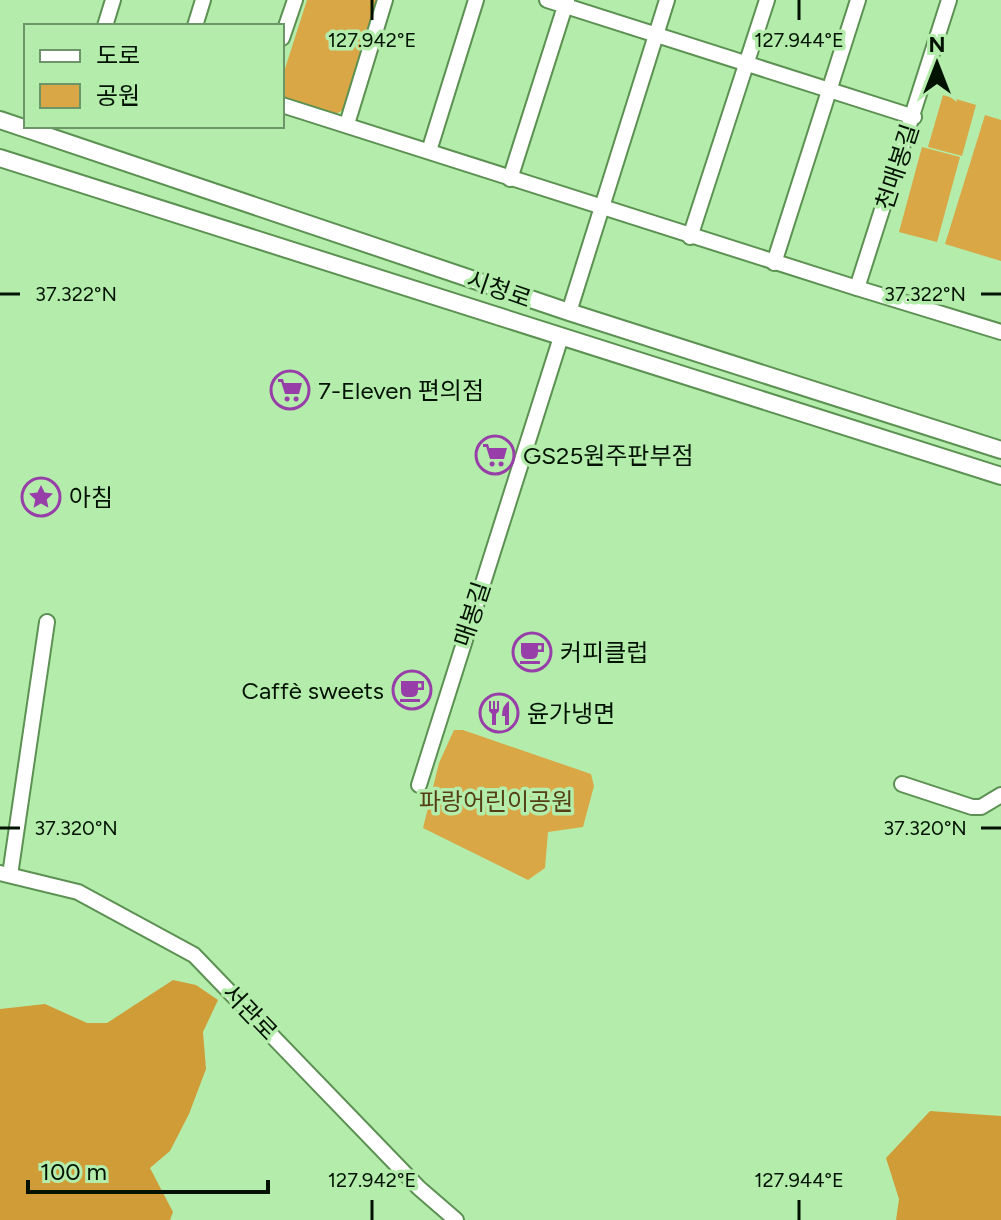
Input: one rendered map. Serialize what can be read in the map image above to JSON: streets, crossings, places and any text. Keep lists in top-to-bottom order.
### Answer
{
  "streets": {
    "street": [
      "천매봉길",
      "시청로",
      "매봉길",
      "서관로"
    ]
  },
  "crossings": [
    ["시청로", "매봉길"]
  ],
  "parks": ["파랑어린이공원"],
  "places": {
    "supermarket": ["7-Eleven 편의점", "GS25원주판부점"],
    "place": ["아침"],
    "cafe": ["커피클럽", "Caffè sweets"],
    "restaurant": ["윤가냉면"]
  },
  "legend": ["도로", "공원"],
  "scale_bar": "100 m",
  "north": "top",
  "coordinates": [
    "127.942°E",
    "127.944°E",
    "37.322°N",
    "37.320°N"
  ]
}
